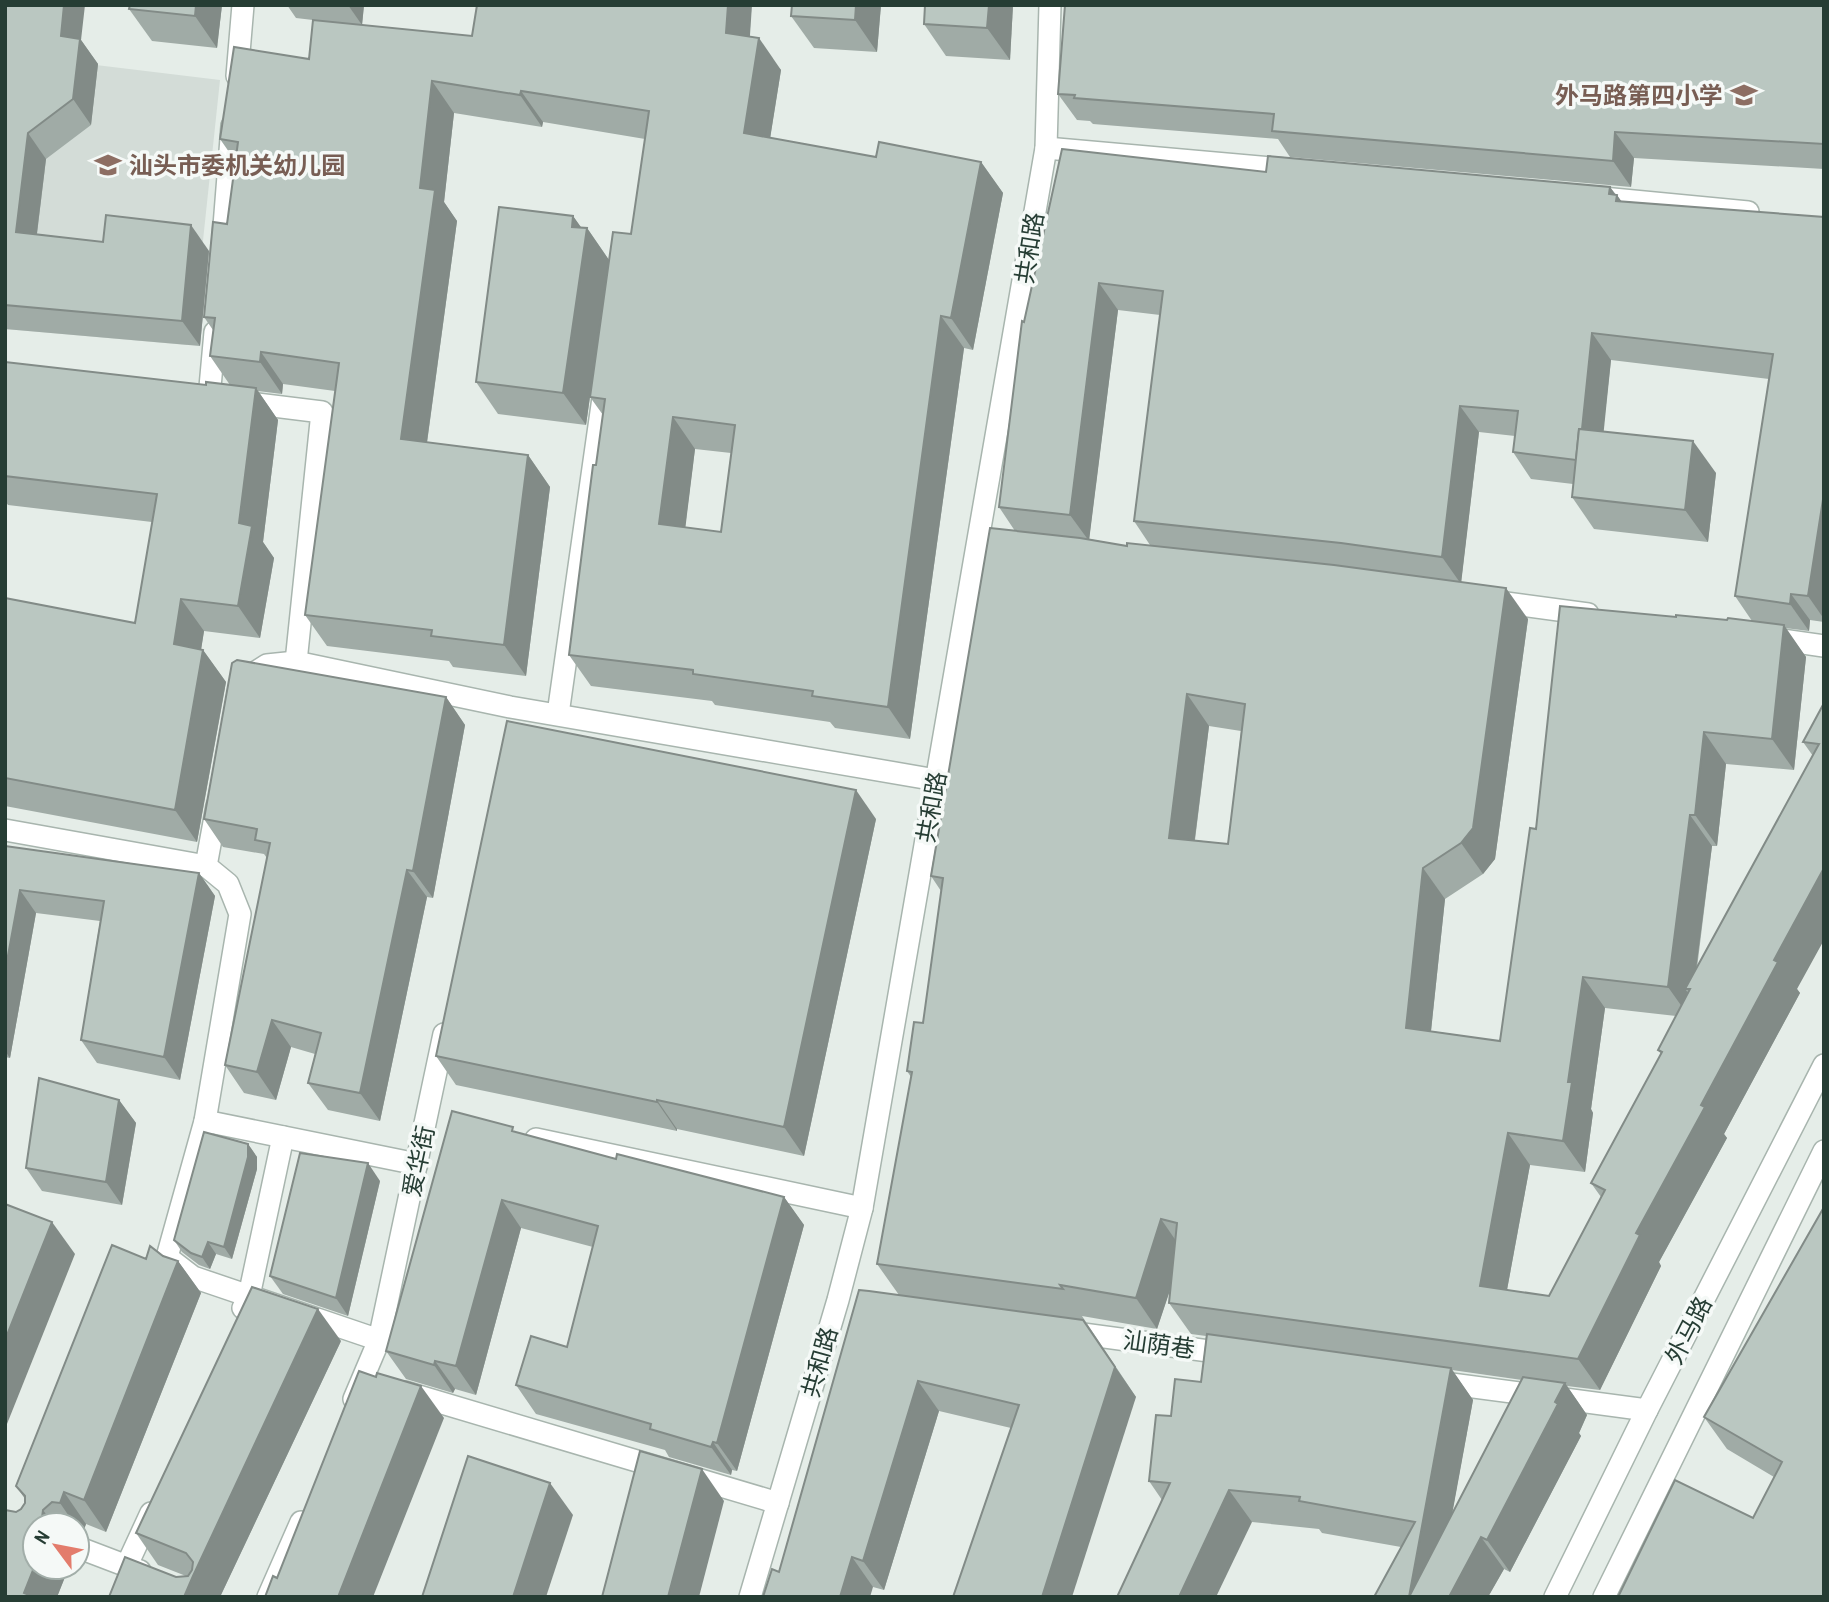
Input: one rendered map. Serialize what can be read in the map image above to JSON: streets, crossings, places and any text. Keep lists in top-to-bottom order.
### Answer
{
  "streets": {
    "street": [
      "共和路",
      "爱华街",
      "外马路",
      "汕荫巷"
    ]
  },
  "places": {
    "school or university": ["外马路第四小学", "汕头市委机关幼儿园"]
  },
  "north": "top left"
}
